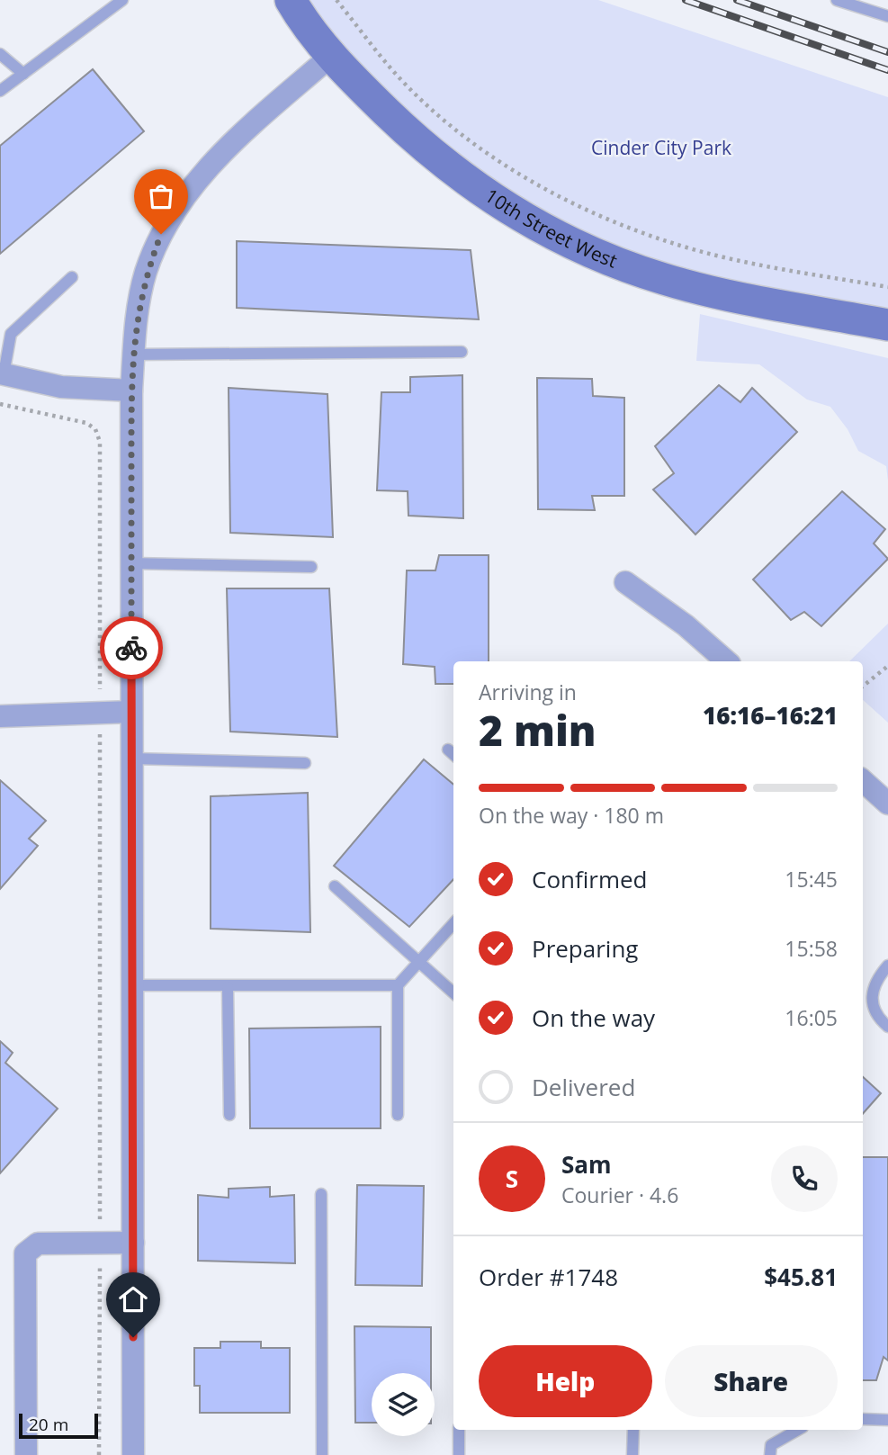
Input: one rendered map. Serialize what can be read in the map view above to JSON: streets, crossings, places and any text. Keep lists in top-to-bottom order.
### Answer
{
  "streets": {
    "street": ["10th Street West"]
  },
  "parks": ["Cinder City Park"],
  "scale_bar": "20 m",
  "page": {
    "heading": ["2 min", "Arriving in", "16:16–16:21"],
    "panel": [
      "Sam",
      "Courier · 4.6",
      "Order #1748",
      "$45.81"
    ],
    "bar": "On the way · 180 m",
    "list": [
      ["Confirmed", "15:45"],
      ["Preparing", "15:58"],
      ["On the way", "16:05"],
      "Delivered"
    ],
    "round": "S",
    "buttons": ["Help", "Share"],
    "scale": "20 m"
  }
}
